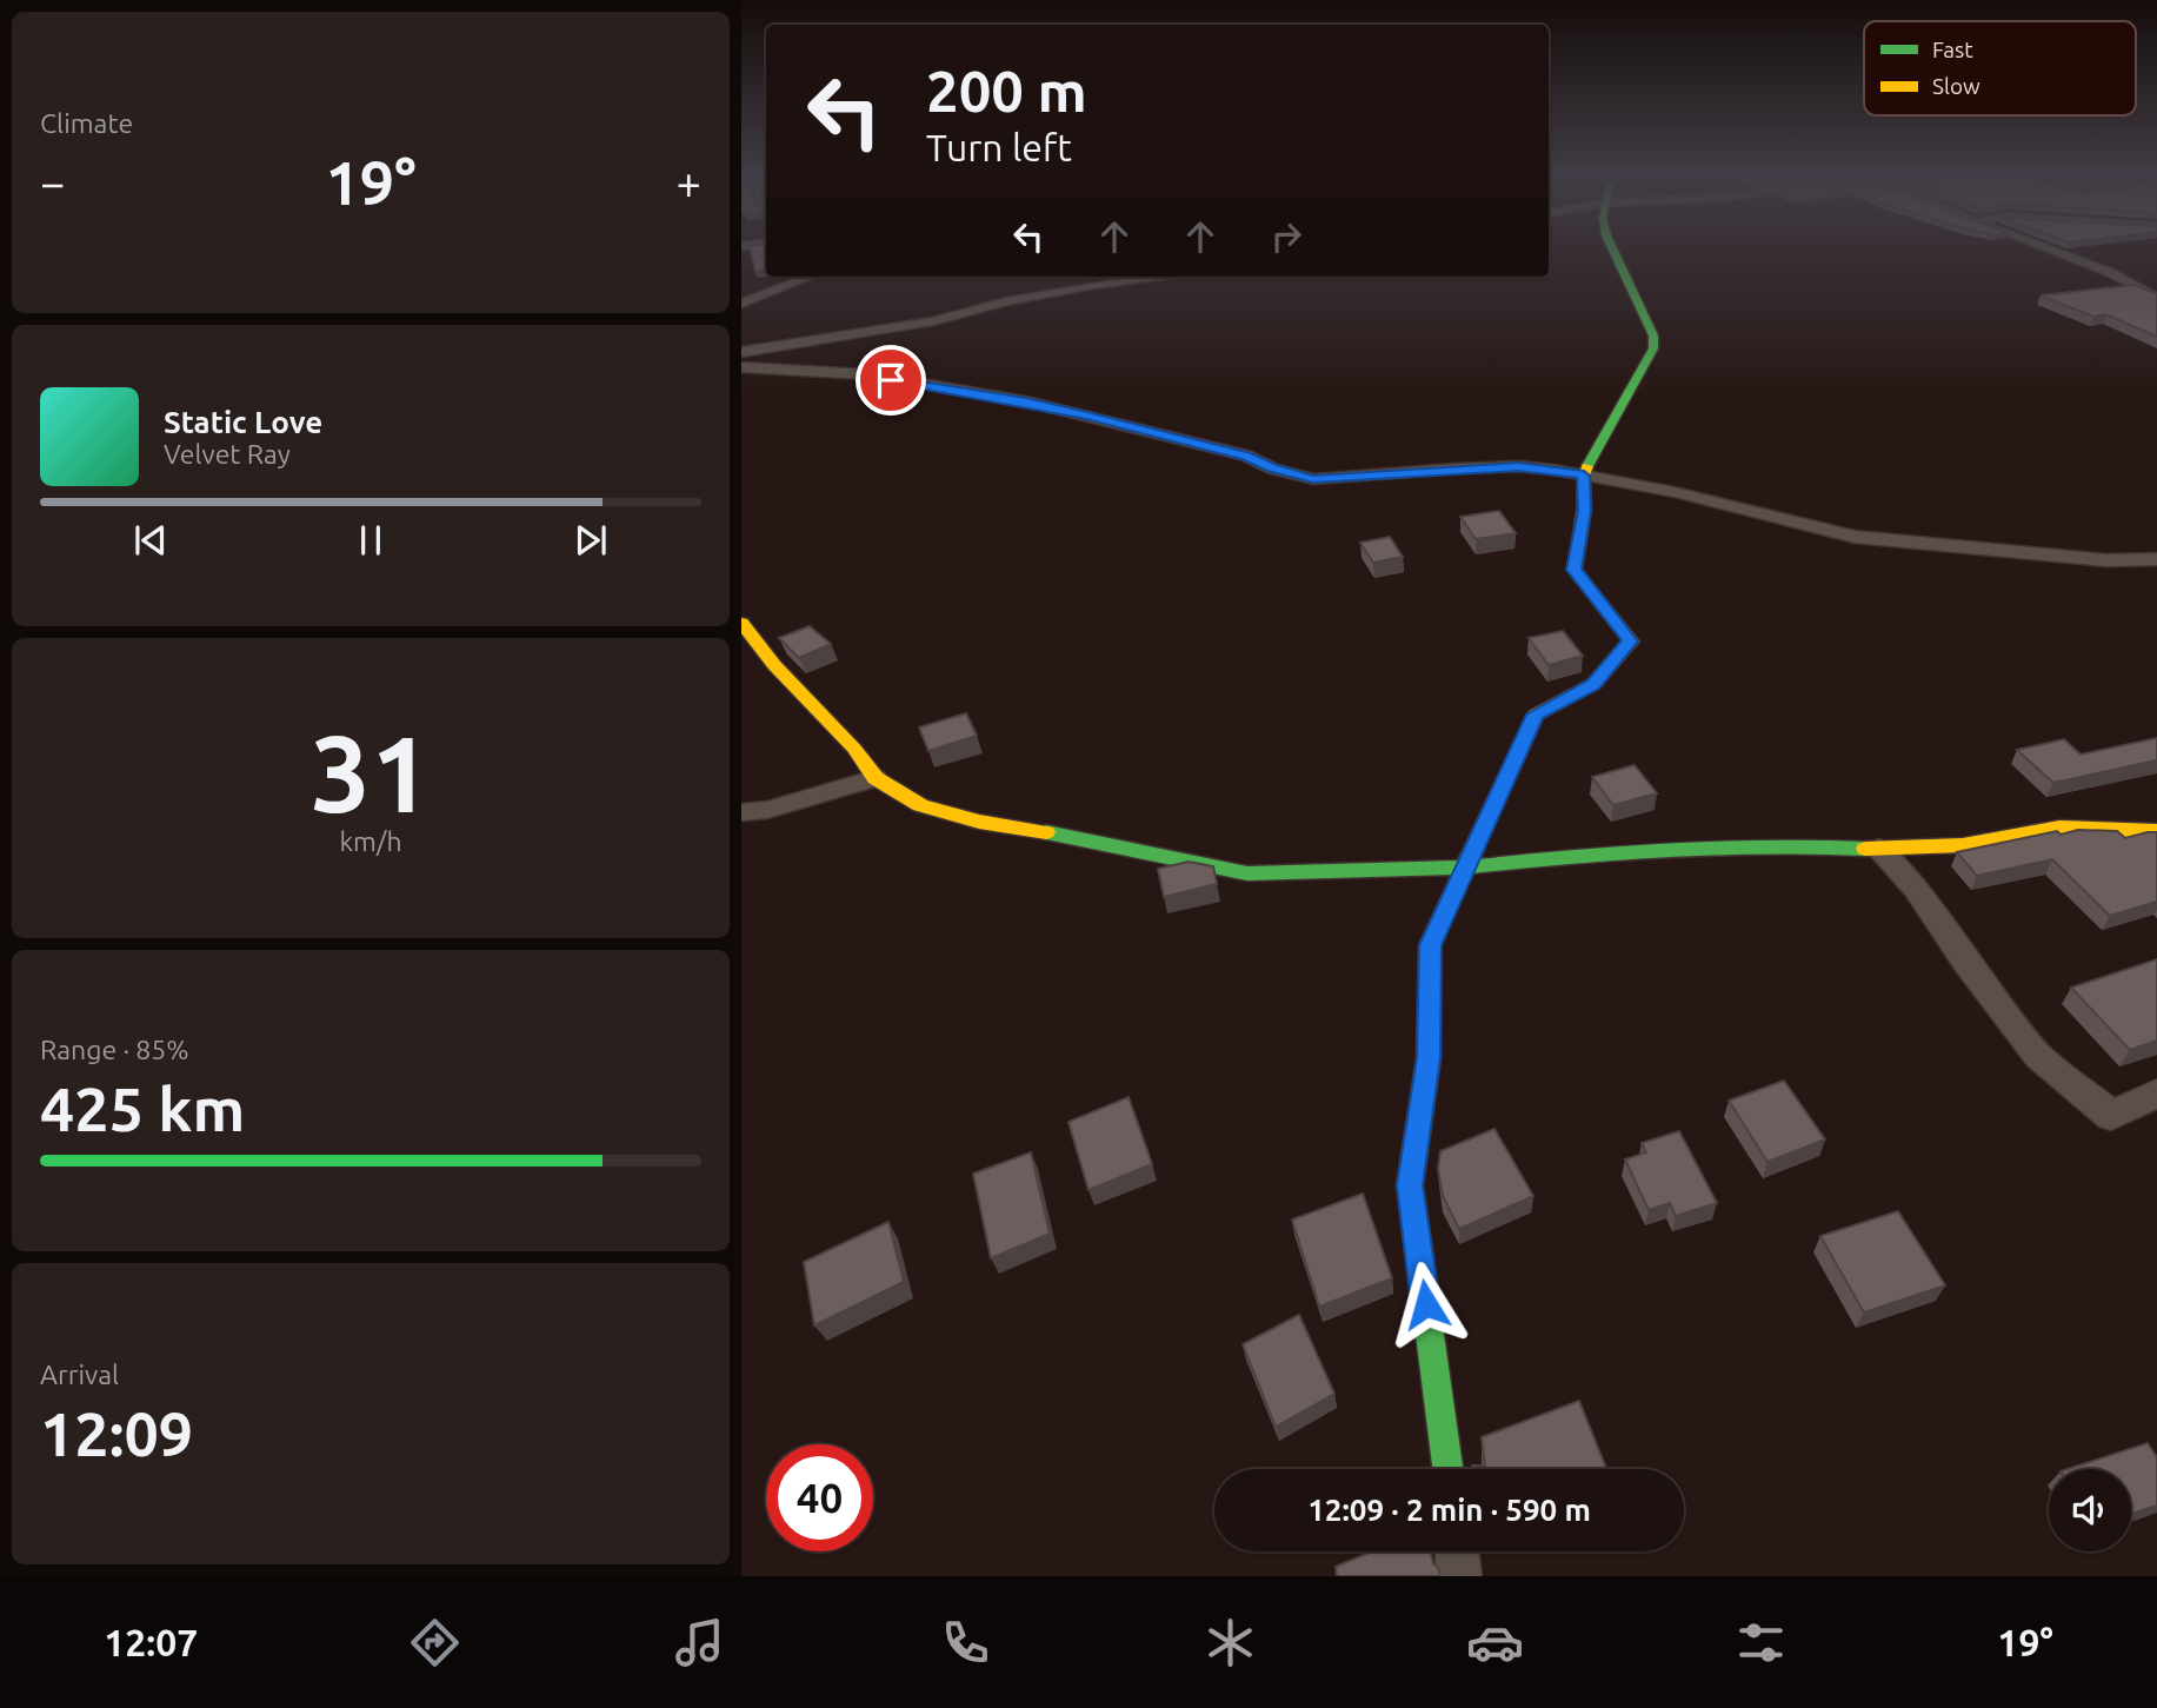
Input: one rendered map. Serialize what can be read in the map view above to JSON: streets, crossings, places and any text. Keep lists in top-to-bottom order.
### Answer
{
  "legend": ["Fast", "Slow"],
  "page": {
    "tile": [
      "Climate",
      ["31", "km/h"],
      ["Range · 85%", "425 km"],
      ["Arrival", "12:09"]
    ],
    "turn": ["200 m", "Turn left"],
    "heat": ["−", "19°", "+"],
    "song": ["Static Love", "Velvet Ray"],
    "limit": "40",
    "trip": "12:09 · 2 min · 590 m",
    "tabs": ["12:07", "19°"]
  }
}
